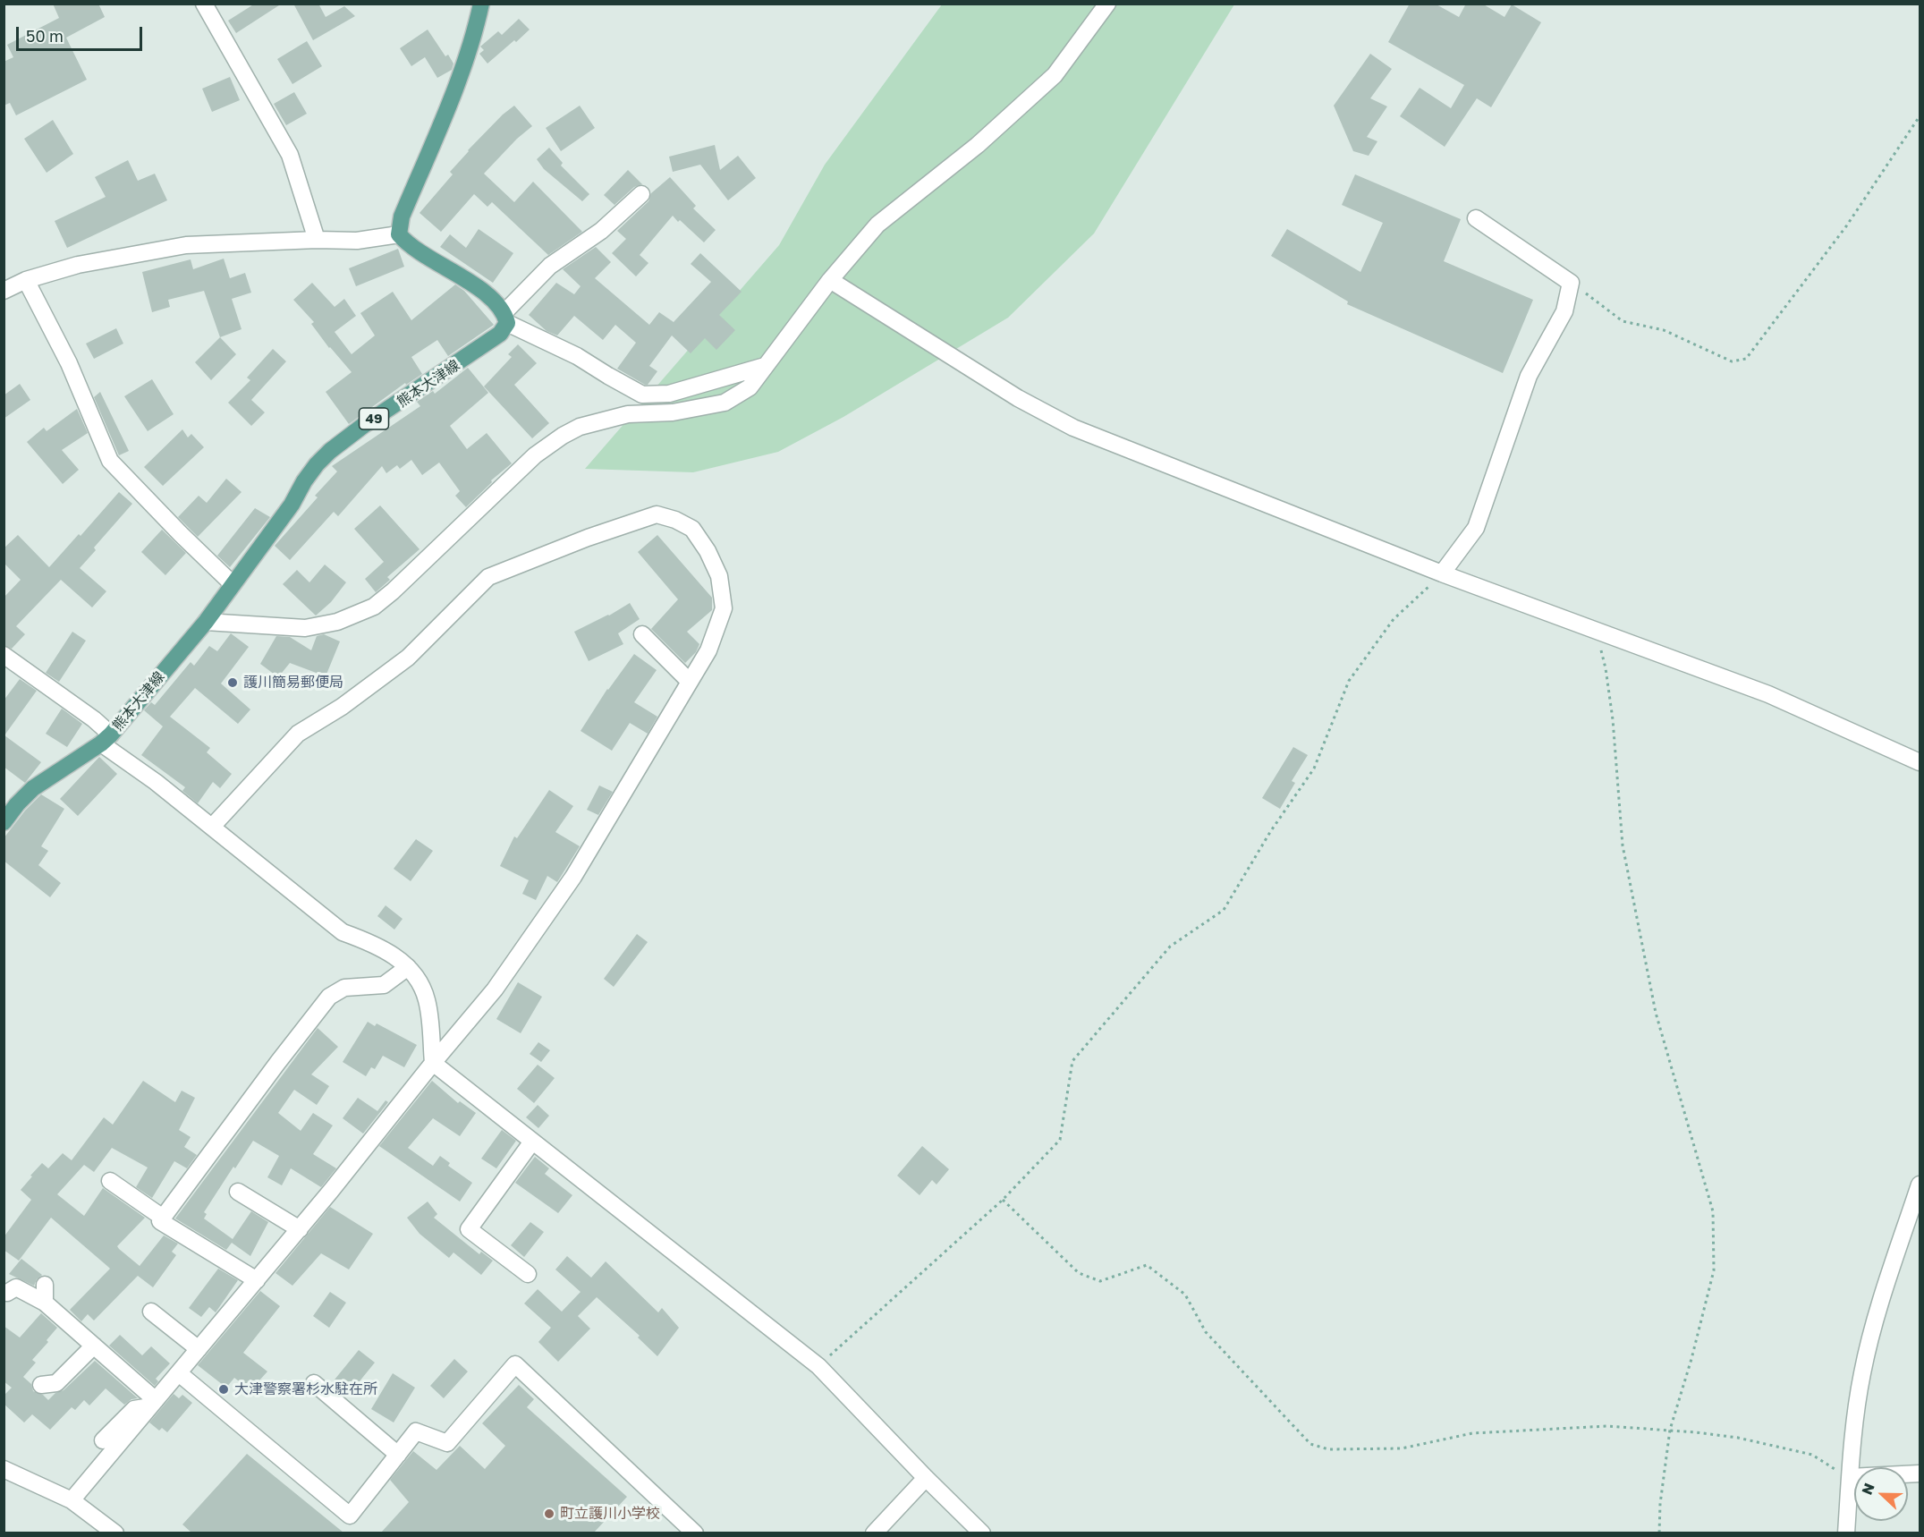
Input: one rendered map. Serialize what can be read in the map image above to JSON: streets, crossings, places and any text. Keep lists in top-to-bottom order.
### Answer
{
  "streets": {
    "main road": ["熊本大津線", "49"]
  },
  "places": ["護川簡易郵便局", "大津警察署杉水駐在所", "町立護川小学校"],
  "scale_bar": "50 m",
  "north": "left"
}
